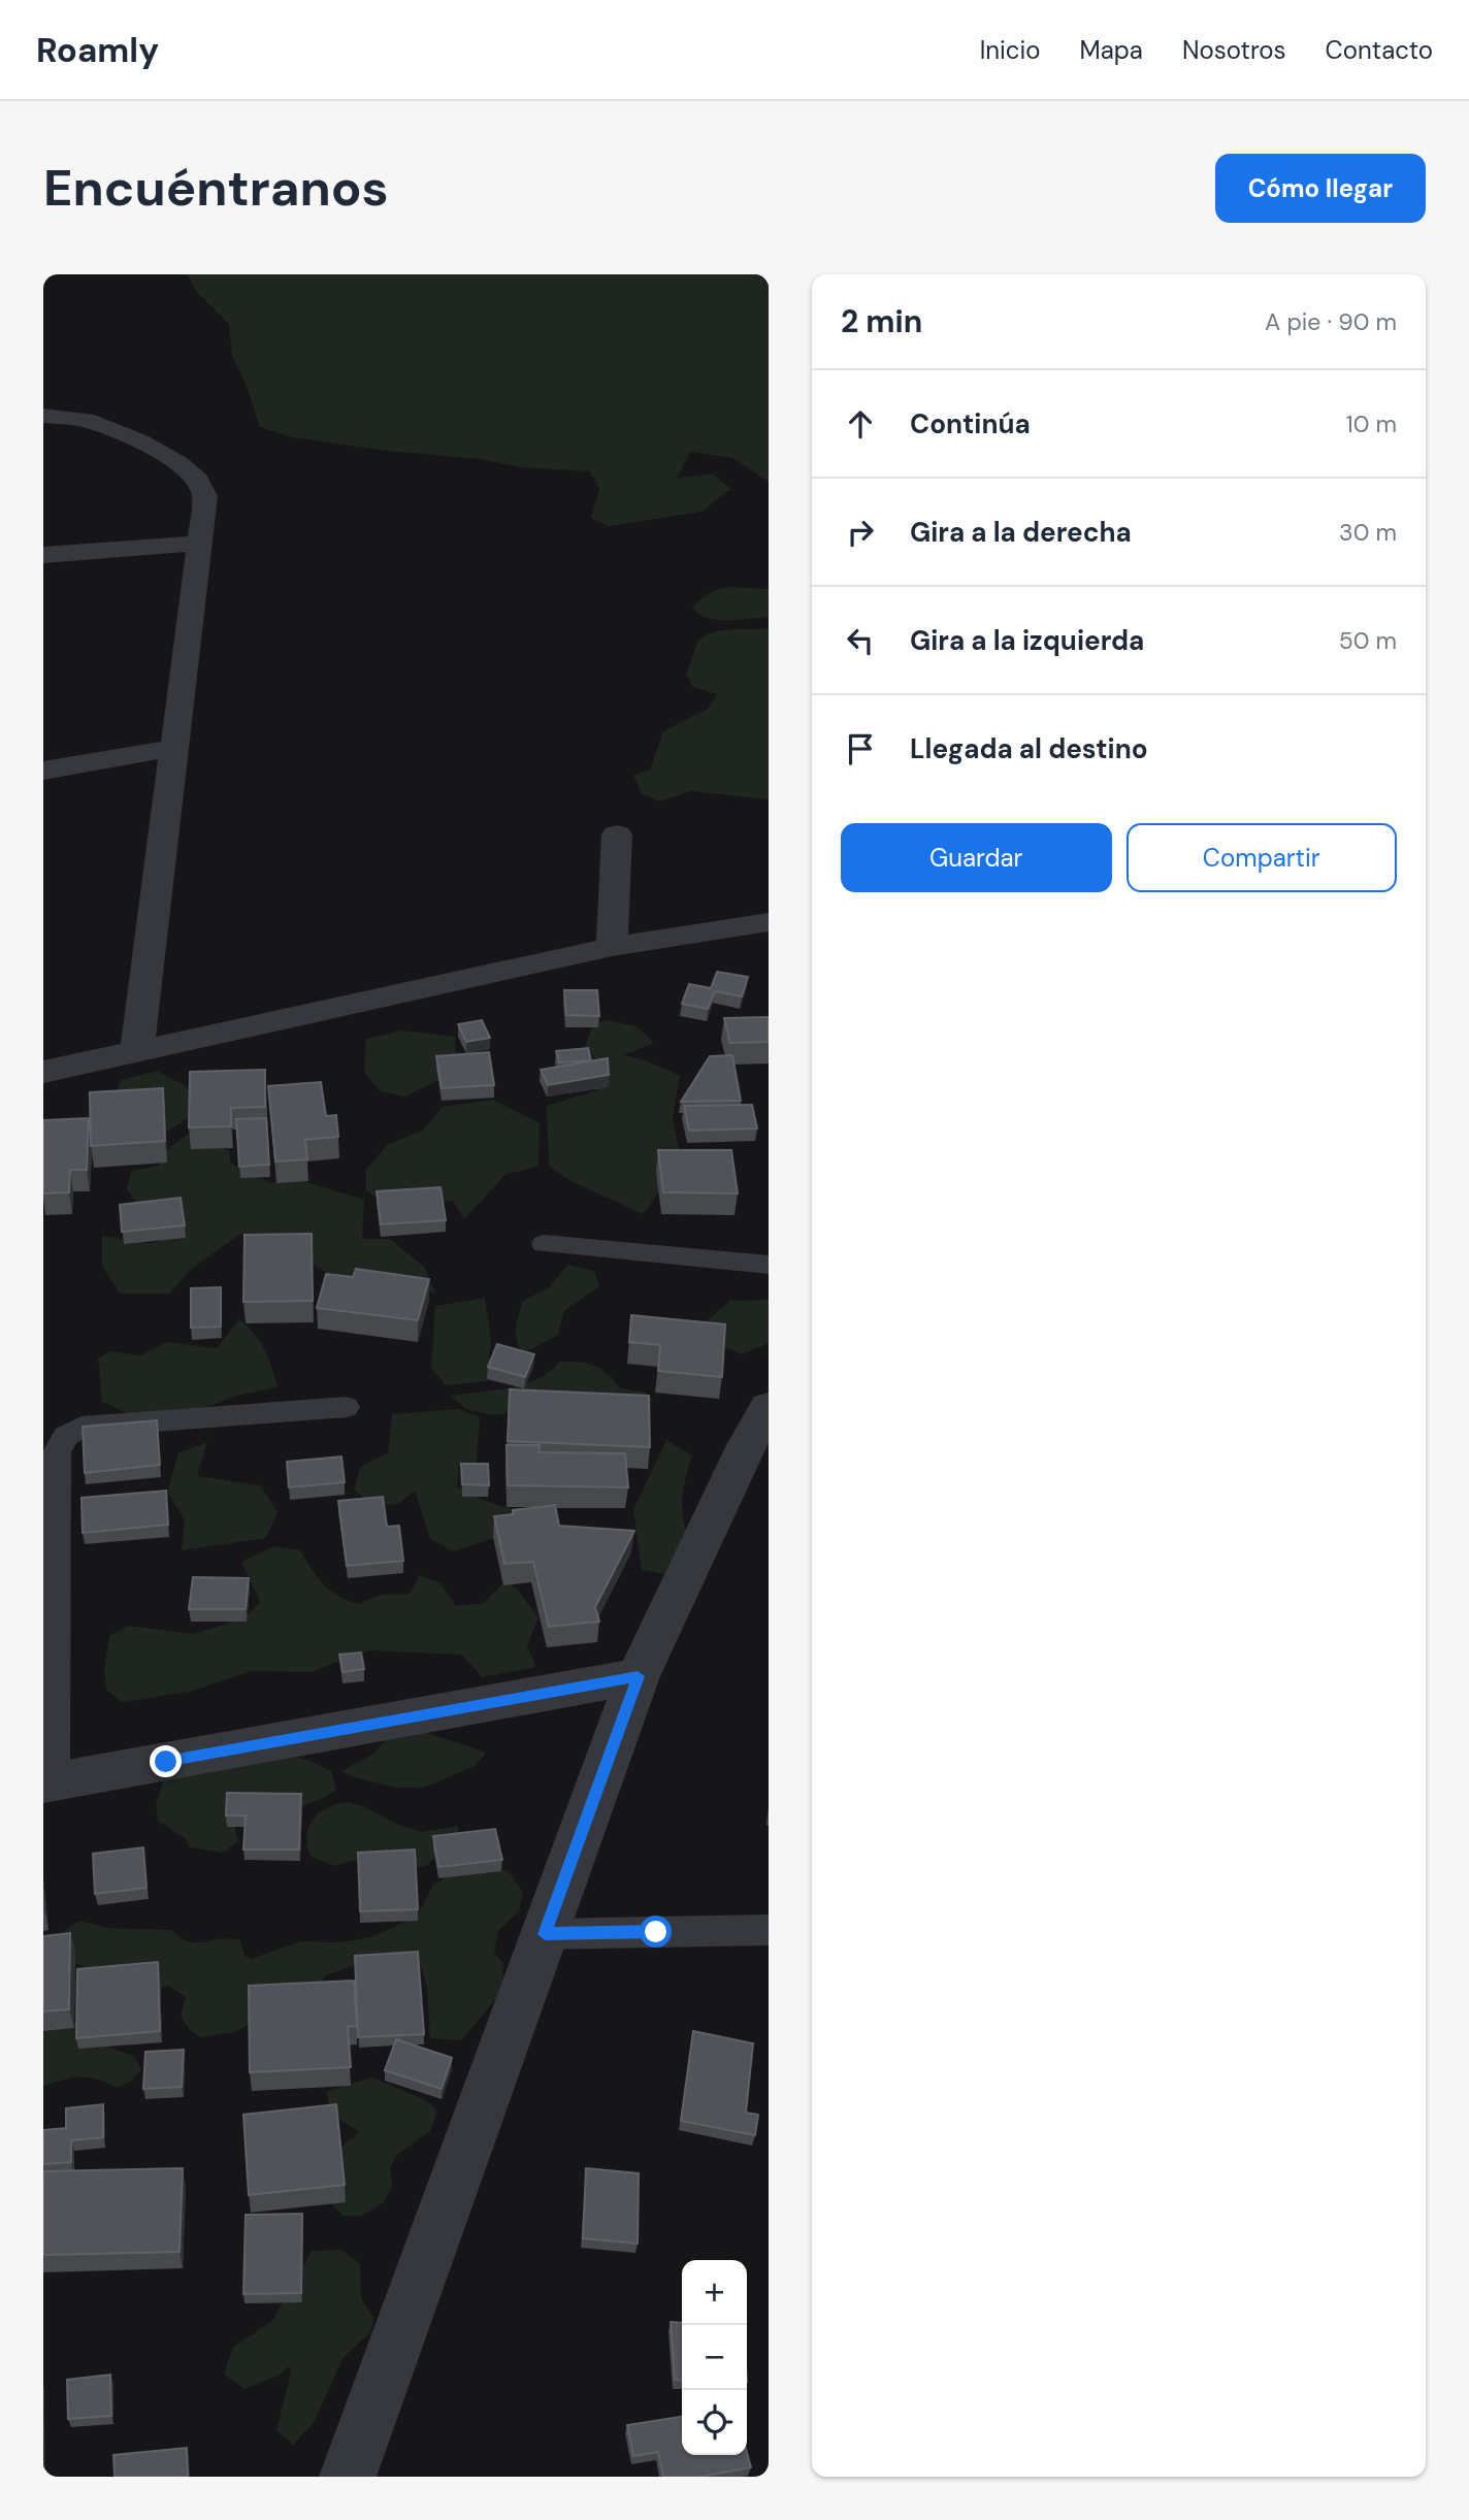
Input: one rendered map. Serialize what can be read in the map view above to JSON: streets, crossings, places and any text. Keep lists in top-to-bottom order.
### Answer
{
  "page": {
    "header": "Roamly",
    "nav": [
      "Inicio",
      "Mapa",
      "Nosotros",
      "Contacto"
    ],
    "buttons": [
      "Cómo llegar",
      ["Guardar", "Compartir"]
    ],
    "title": "Encuéntranos",
    "heading": ["2 min", "A pie · 90 m"],
    "list": [
      ["Continúa", "10 m"],
      ["Gira a la derecha", "30 m"],
      ["Gira a la izquierda", "50 m"],
      "Llegada al destino"
    ],
    "map_buttons": ["+", "−"]
  }
}
